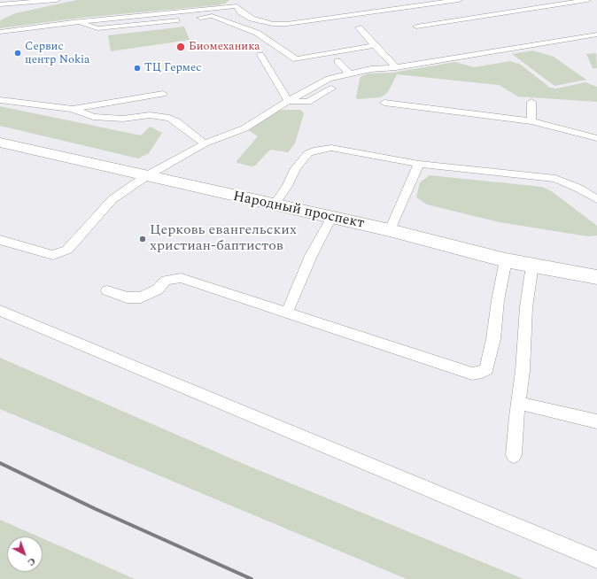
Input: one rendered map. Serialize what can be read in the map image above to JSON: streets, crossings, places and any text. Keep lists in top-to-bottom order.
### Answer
{
  "streets": {
    "main road": ["Народный проспект"]
  },
  "places": [
    "Биомеханика",
    "Сервис центр Nokia",
    "ТЦ Гермес",
    "Церковь евангельских христиан-баптистов"
  ],
  "north": "bottom right"
}
